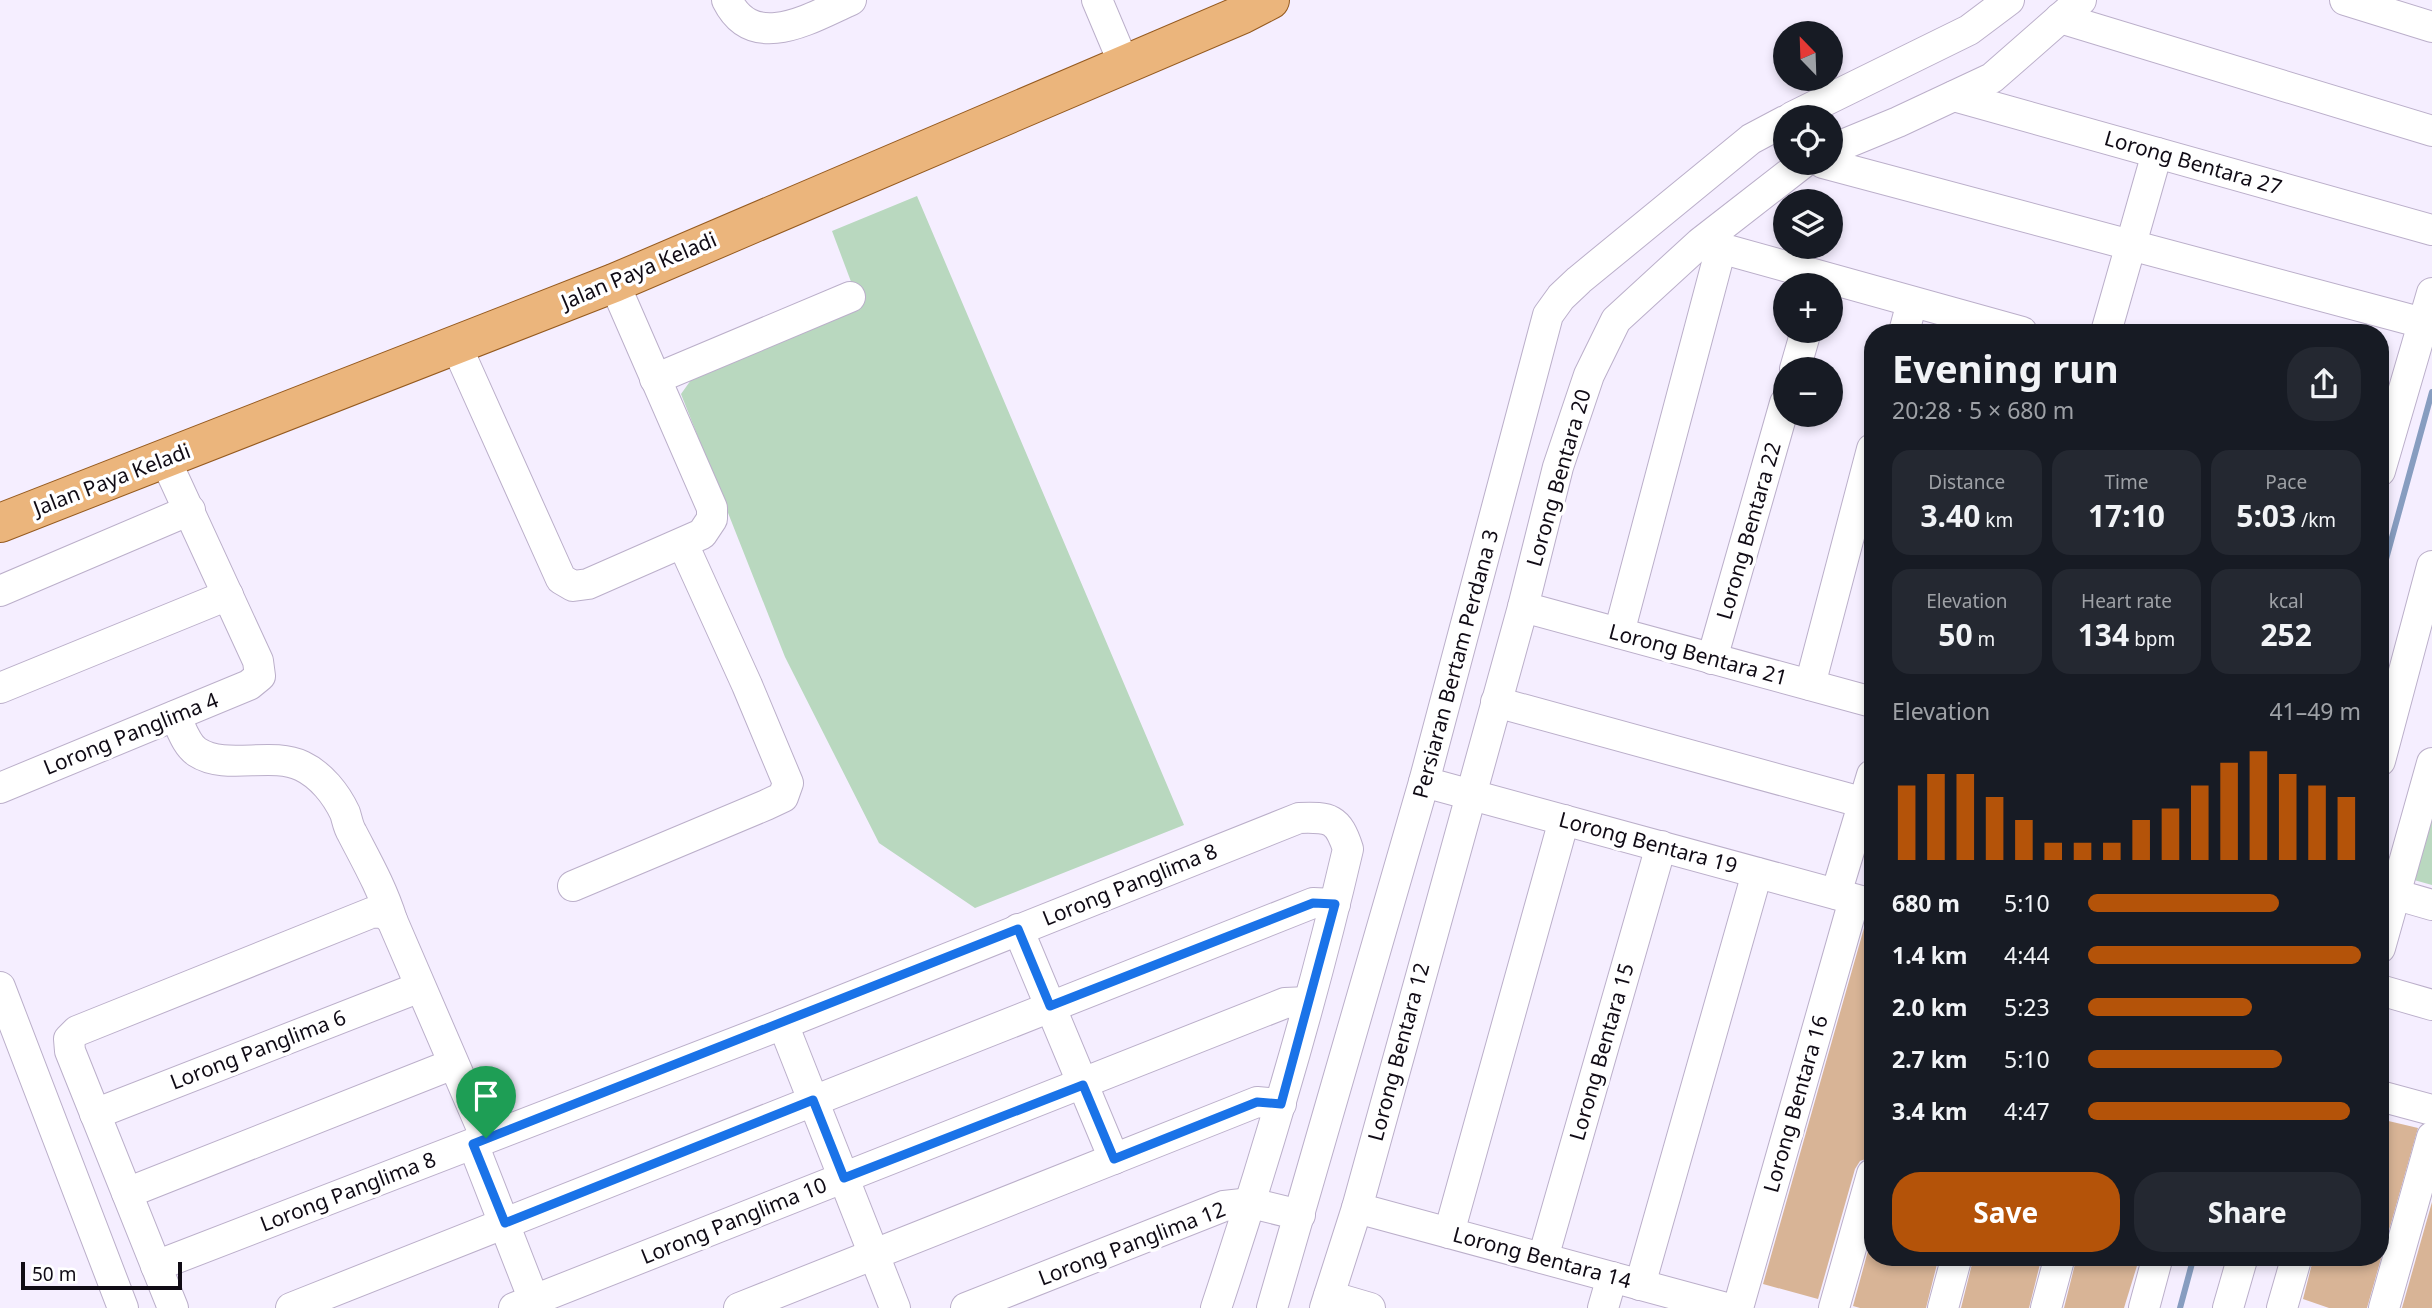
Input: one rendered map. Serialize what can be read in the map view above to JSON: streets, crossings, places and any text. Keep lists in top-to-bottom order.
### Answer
{
  "streets": {
    "main road": ["Jalan Paya Keladi"],
    "street": [
      "Lorong Bentara 27",
      "Lorong Bentara 20",
      "Lorong Bentara 22",
      "Lorong Bentara 21",
      "Persiaran Bertam Perdana 3",
      "Lorong Panglima 4",
      "Lorong Bentara 19",
      "Lorong Panglima 8",
      "Lorong Panglima 6",
      "Lorong Bentara 12",
      "Lorong Bentara 15",
      "Lorong Bentara 16",
      "Lorong Panglima 10",
      "Lorong Panglima 12",
      "Lorong Bentara 14"
    ]
  },
  "crossings": [
    ["Lorong Bentara 20", "Lorong Bentara 21"],
    ["Lorong Bentara 20", "Lorong Bentara 19"],
    ["Lorong Bentara 20", "Lorong Bentara 12"],
    ["Lorong Bentara 22", "Lorong Bentara 21"],
    ["Persiaran Bertam Perdana 3", "Lorong Bentara 19"],
    ["Persiaran Bertam Perdana 3", "Lorong Panglima 12"],
    ["Lorong Bentara 19", "Lorong Bentara 12"],
    ["Lorong Bentara 19", "Lorong Bentara 15"],
    ["Lorong Bentara 19", "Lorong Bentara 16"],
    ["Lorong Bentara 12", "Lorong Bentara 14"],
    ["Lorong Bentara 15", "Lorong Bentara 14"]
  ],
  "scale_bar": "50 m",
  "north": "top left",
  "page": {
    "map_buttons": ["+", "−"],
    "heading": ["Evening run", "20:28 · 5 × 680 m"],
    "stats": [
      ["Distance", "3.40 km"],
      ["Time", "17:10"],
      ["Pace", "5:03 /km"],
      ["Elevation", "50 m"],
      ["Heart rate", "134 bpm"],
      ["kcal", "252"]
    ],
    "chart": ["Elevation", "41–49 m"],
    "list": [
      {
        "name": "680 m",
        "note": "5:10"
      },
      {
        "name": "1.4 km",
        "note": "4:44"
      },
      {
        "name": "2.0 km",
        "note": "5:23"
      },
      {
        "name": "2.7 km",
        "note": "5:10"
      },
      {
        "name": "3.4 km",
        "note": "4:47"
      }
    ],
    "buttons": ["Save", "Share"],
    "scale": "50 m"
  }
}
